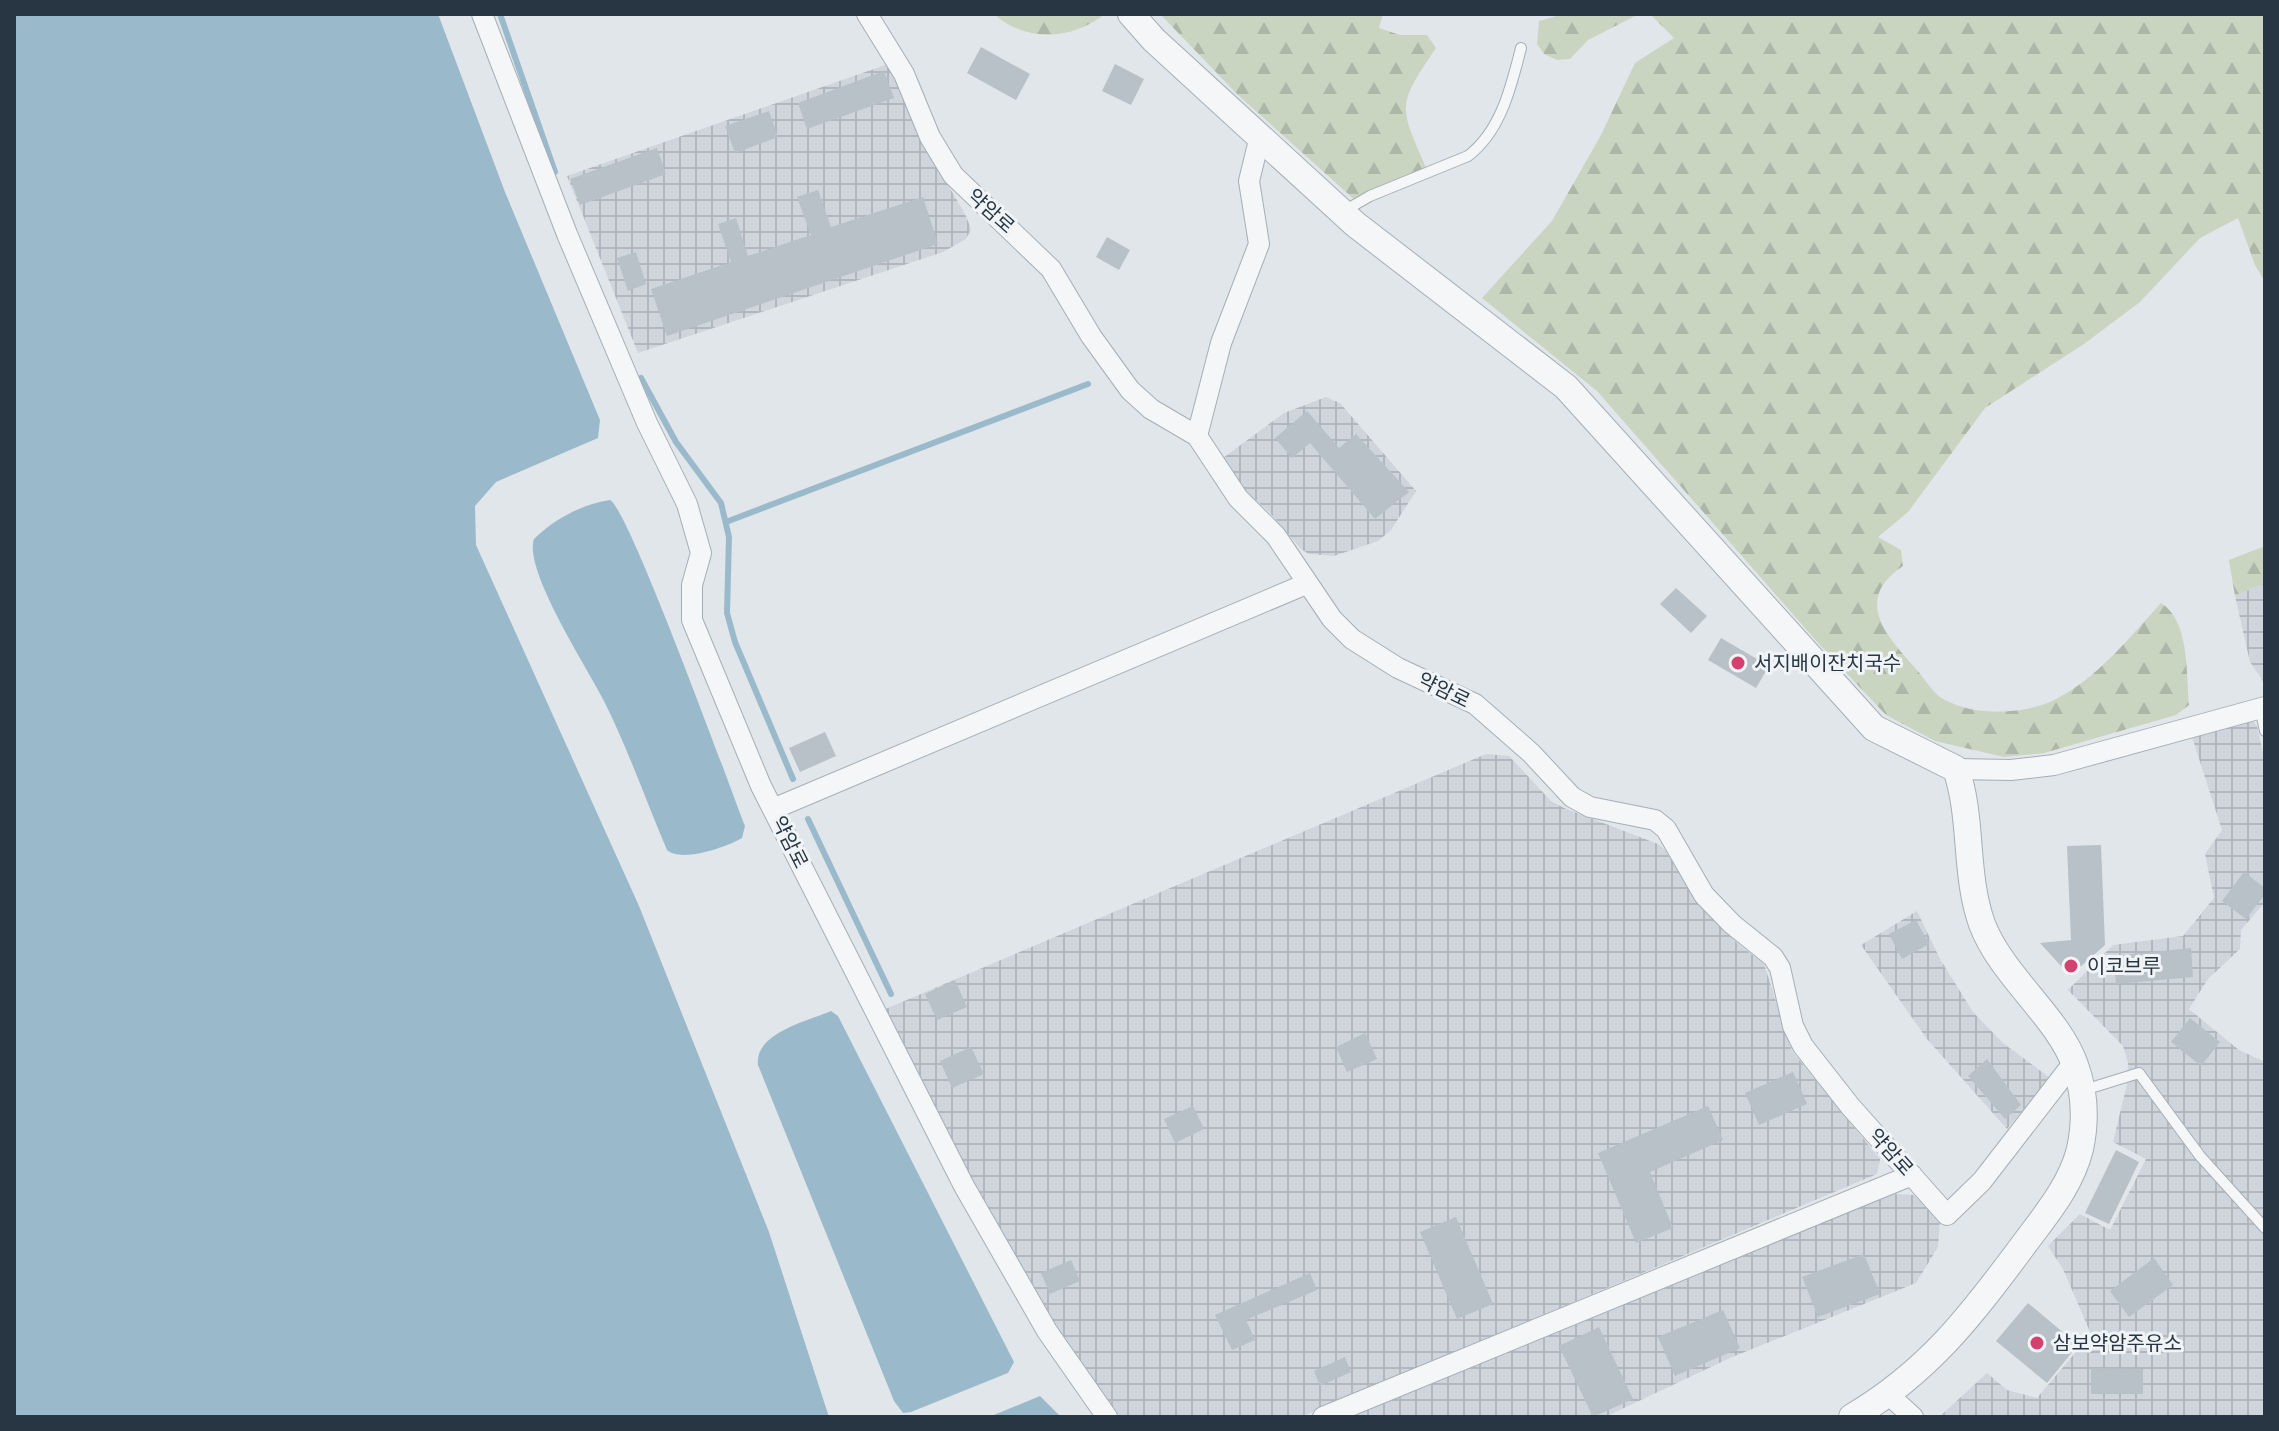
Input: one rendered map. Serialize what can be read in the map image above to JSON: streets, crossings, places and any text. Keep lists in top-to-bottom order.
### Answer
{
  "streets": {
    "street": ["약암로"]
  },
  "places": ["서지배이잔치국수", "이코브루", "삼보약암주유소"]
}
